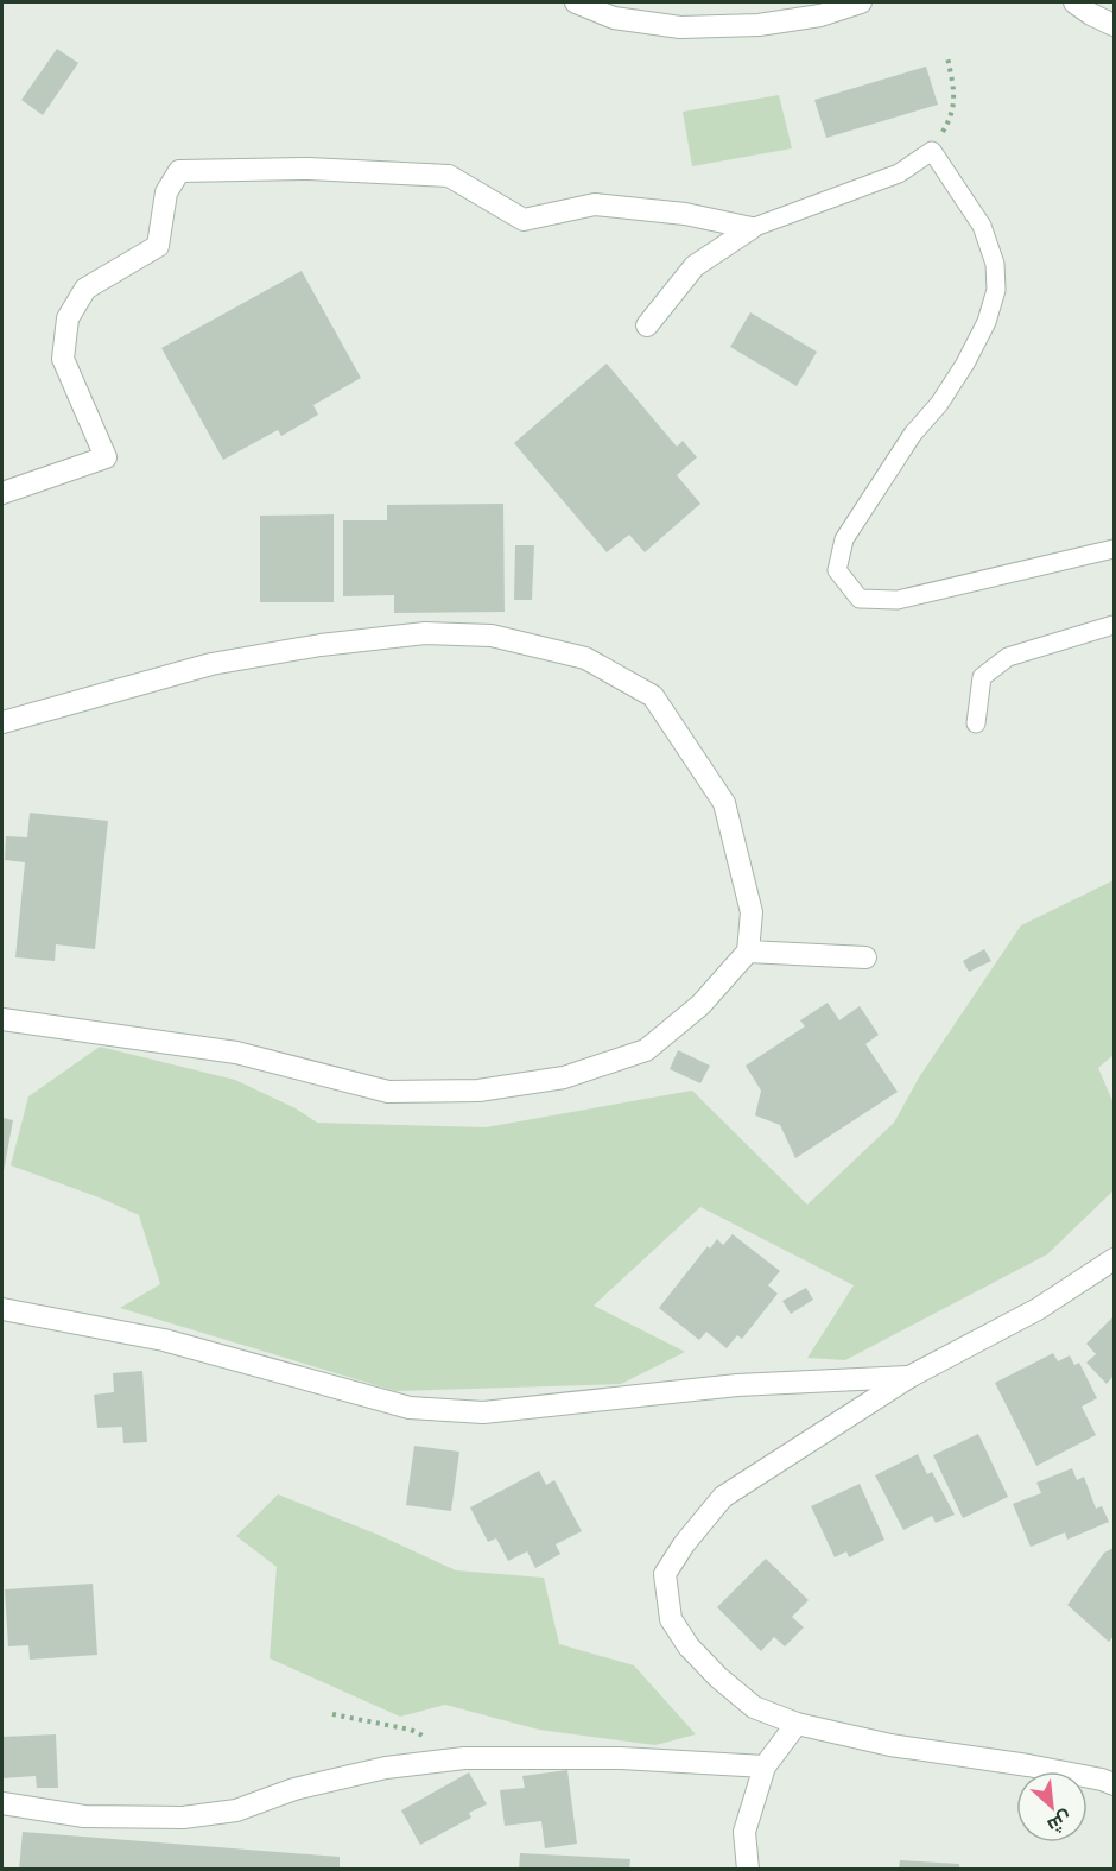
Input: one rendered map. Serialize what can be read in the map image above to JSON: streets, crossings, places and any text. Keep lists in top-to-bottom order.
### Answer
{
  "north": "bottom right"
}
